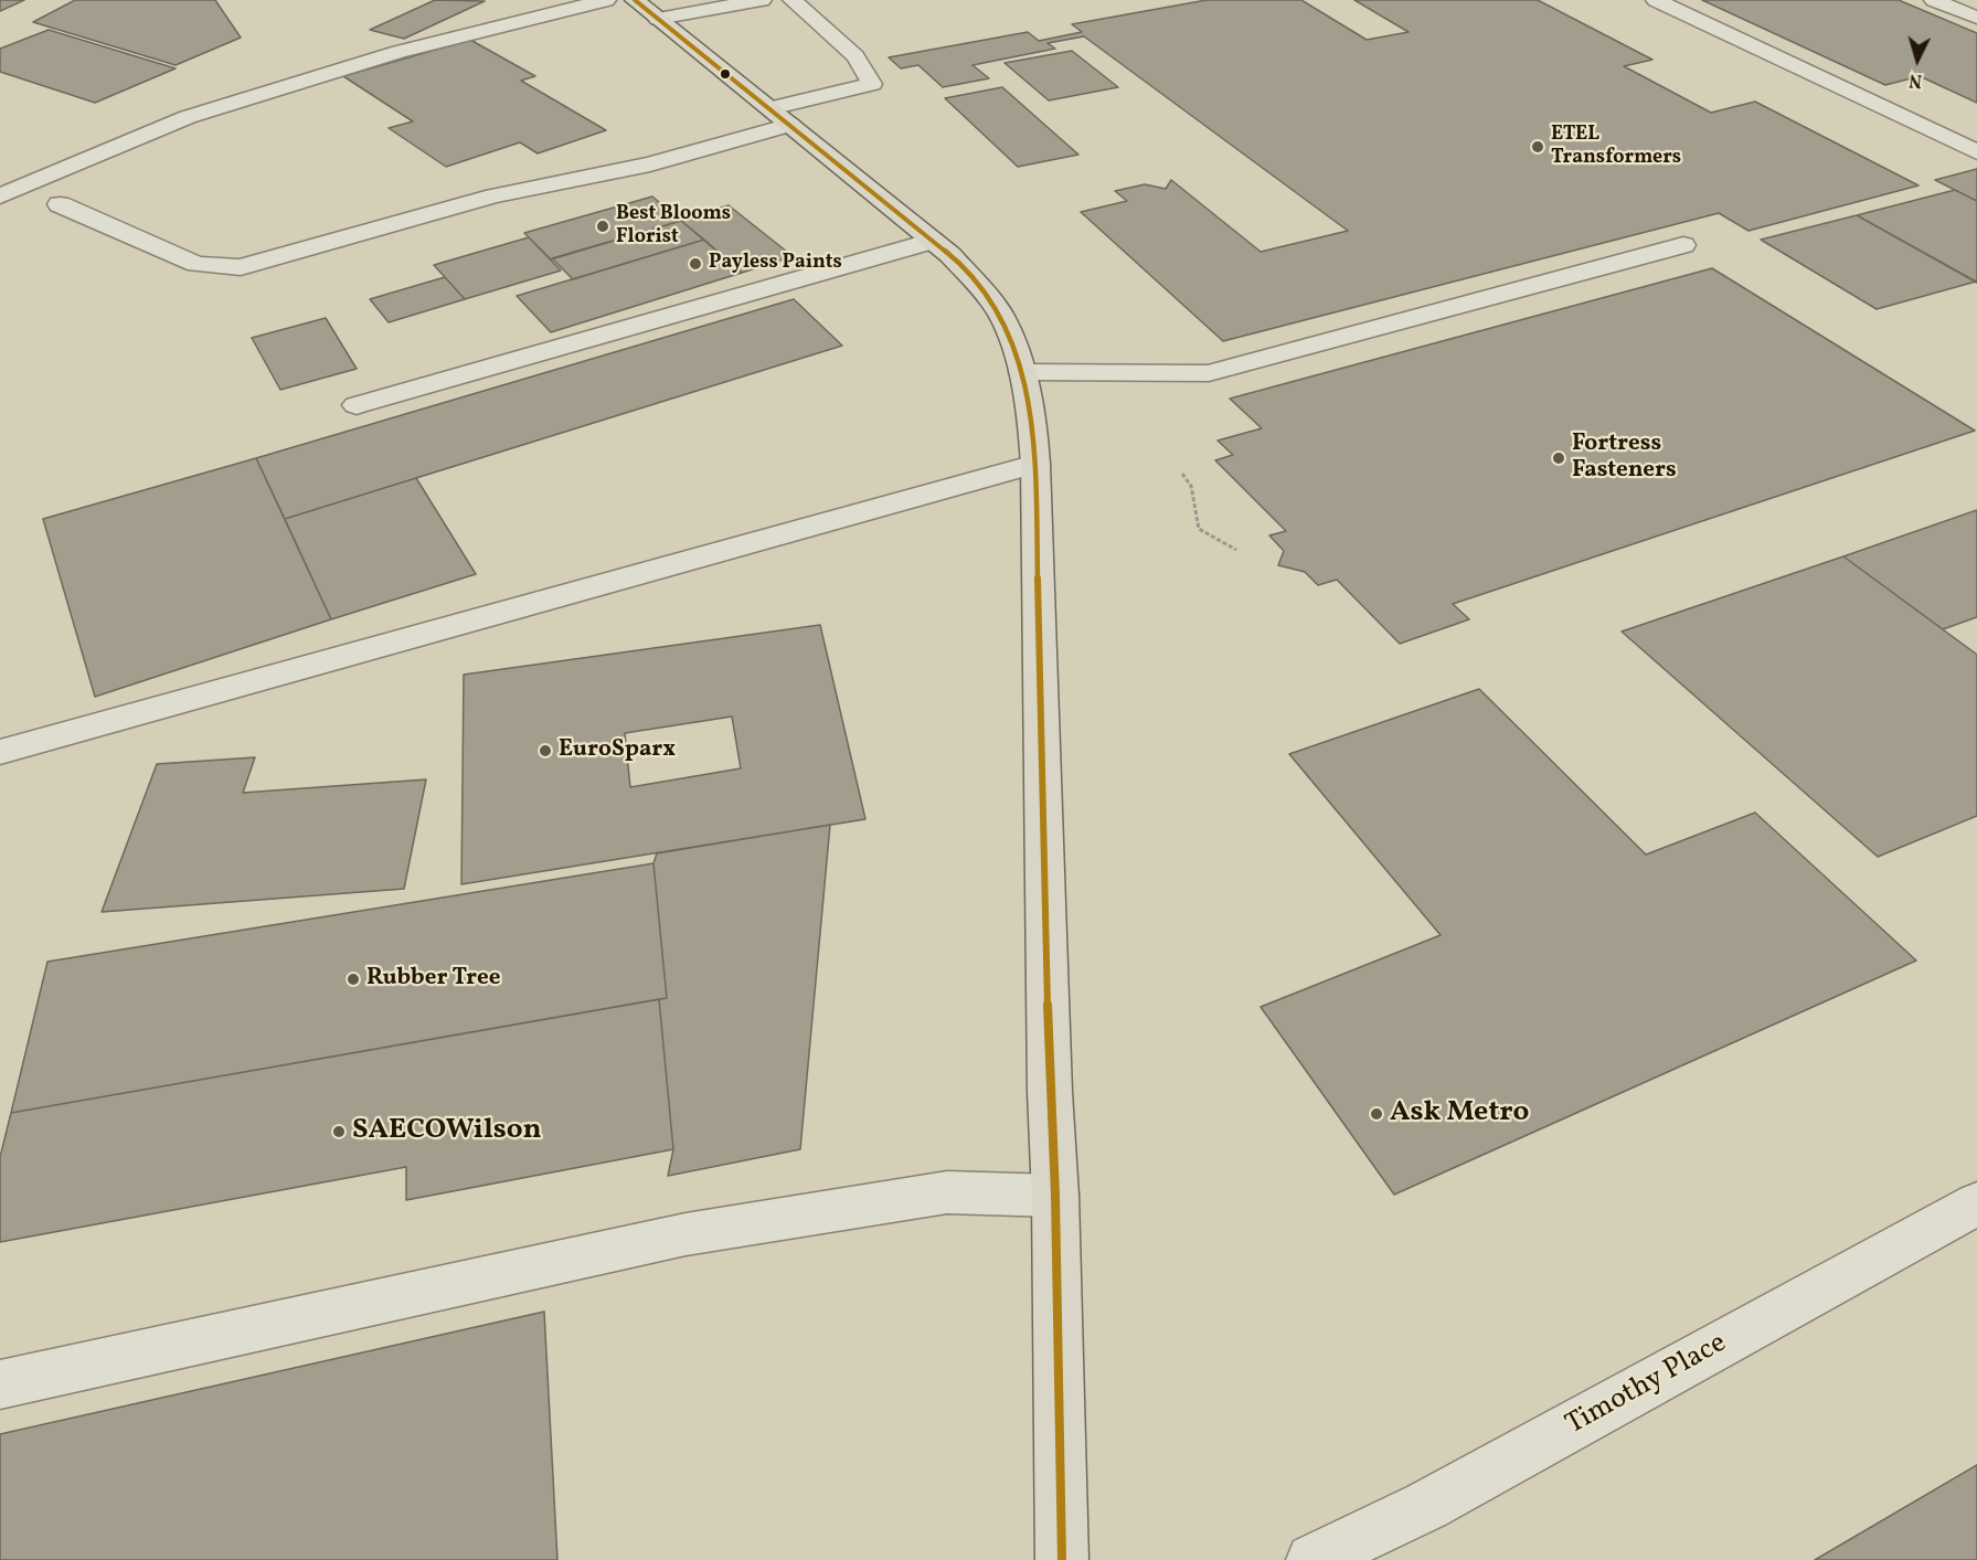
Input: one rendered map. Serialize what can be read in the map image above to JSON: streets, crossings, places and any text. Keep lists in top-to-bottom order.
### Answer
{
  "streets": {
    "street": ["Timothy Place"]
  },
  "places": [
    "ETEL Transformers",
    "Best Blooms Florist",
    "Payless Paints",
    "Fortress Fasteners",
    "EuroSparx",
    "Rubber Tree",
    "Ask Metro",
    "SAECOWilson"
  ],
  "north": "bottom"
}
